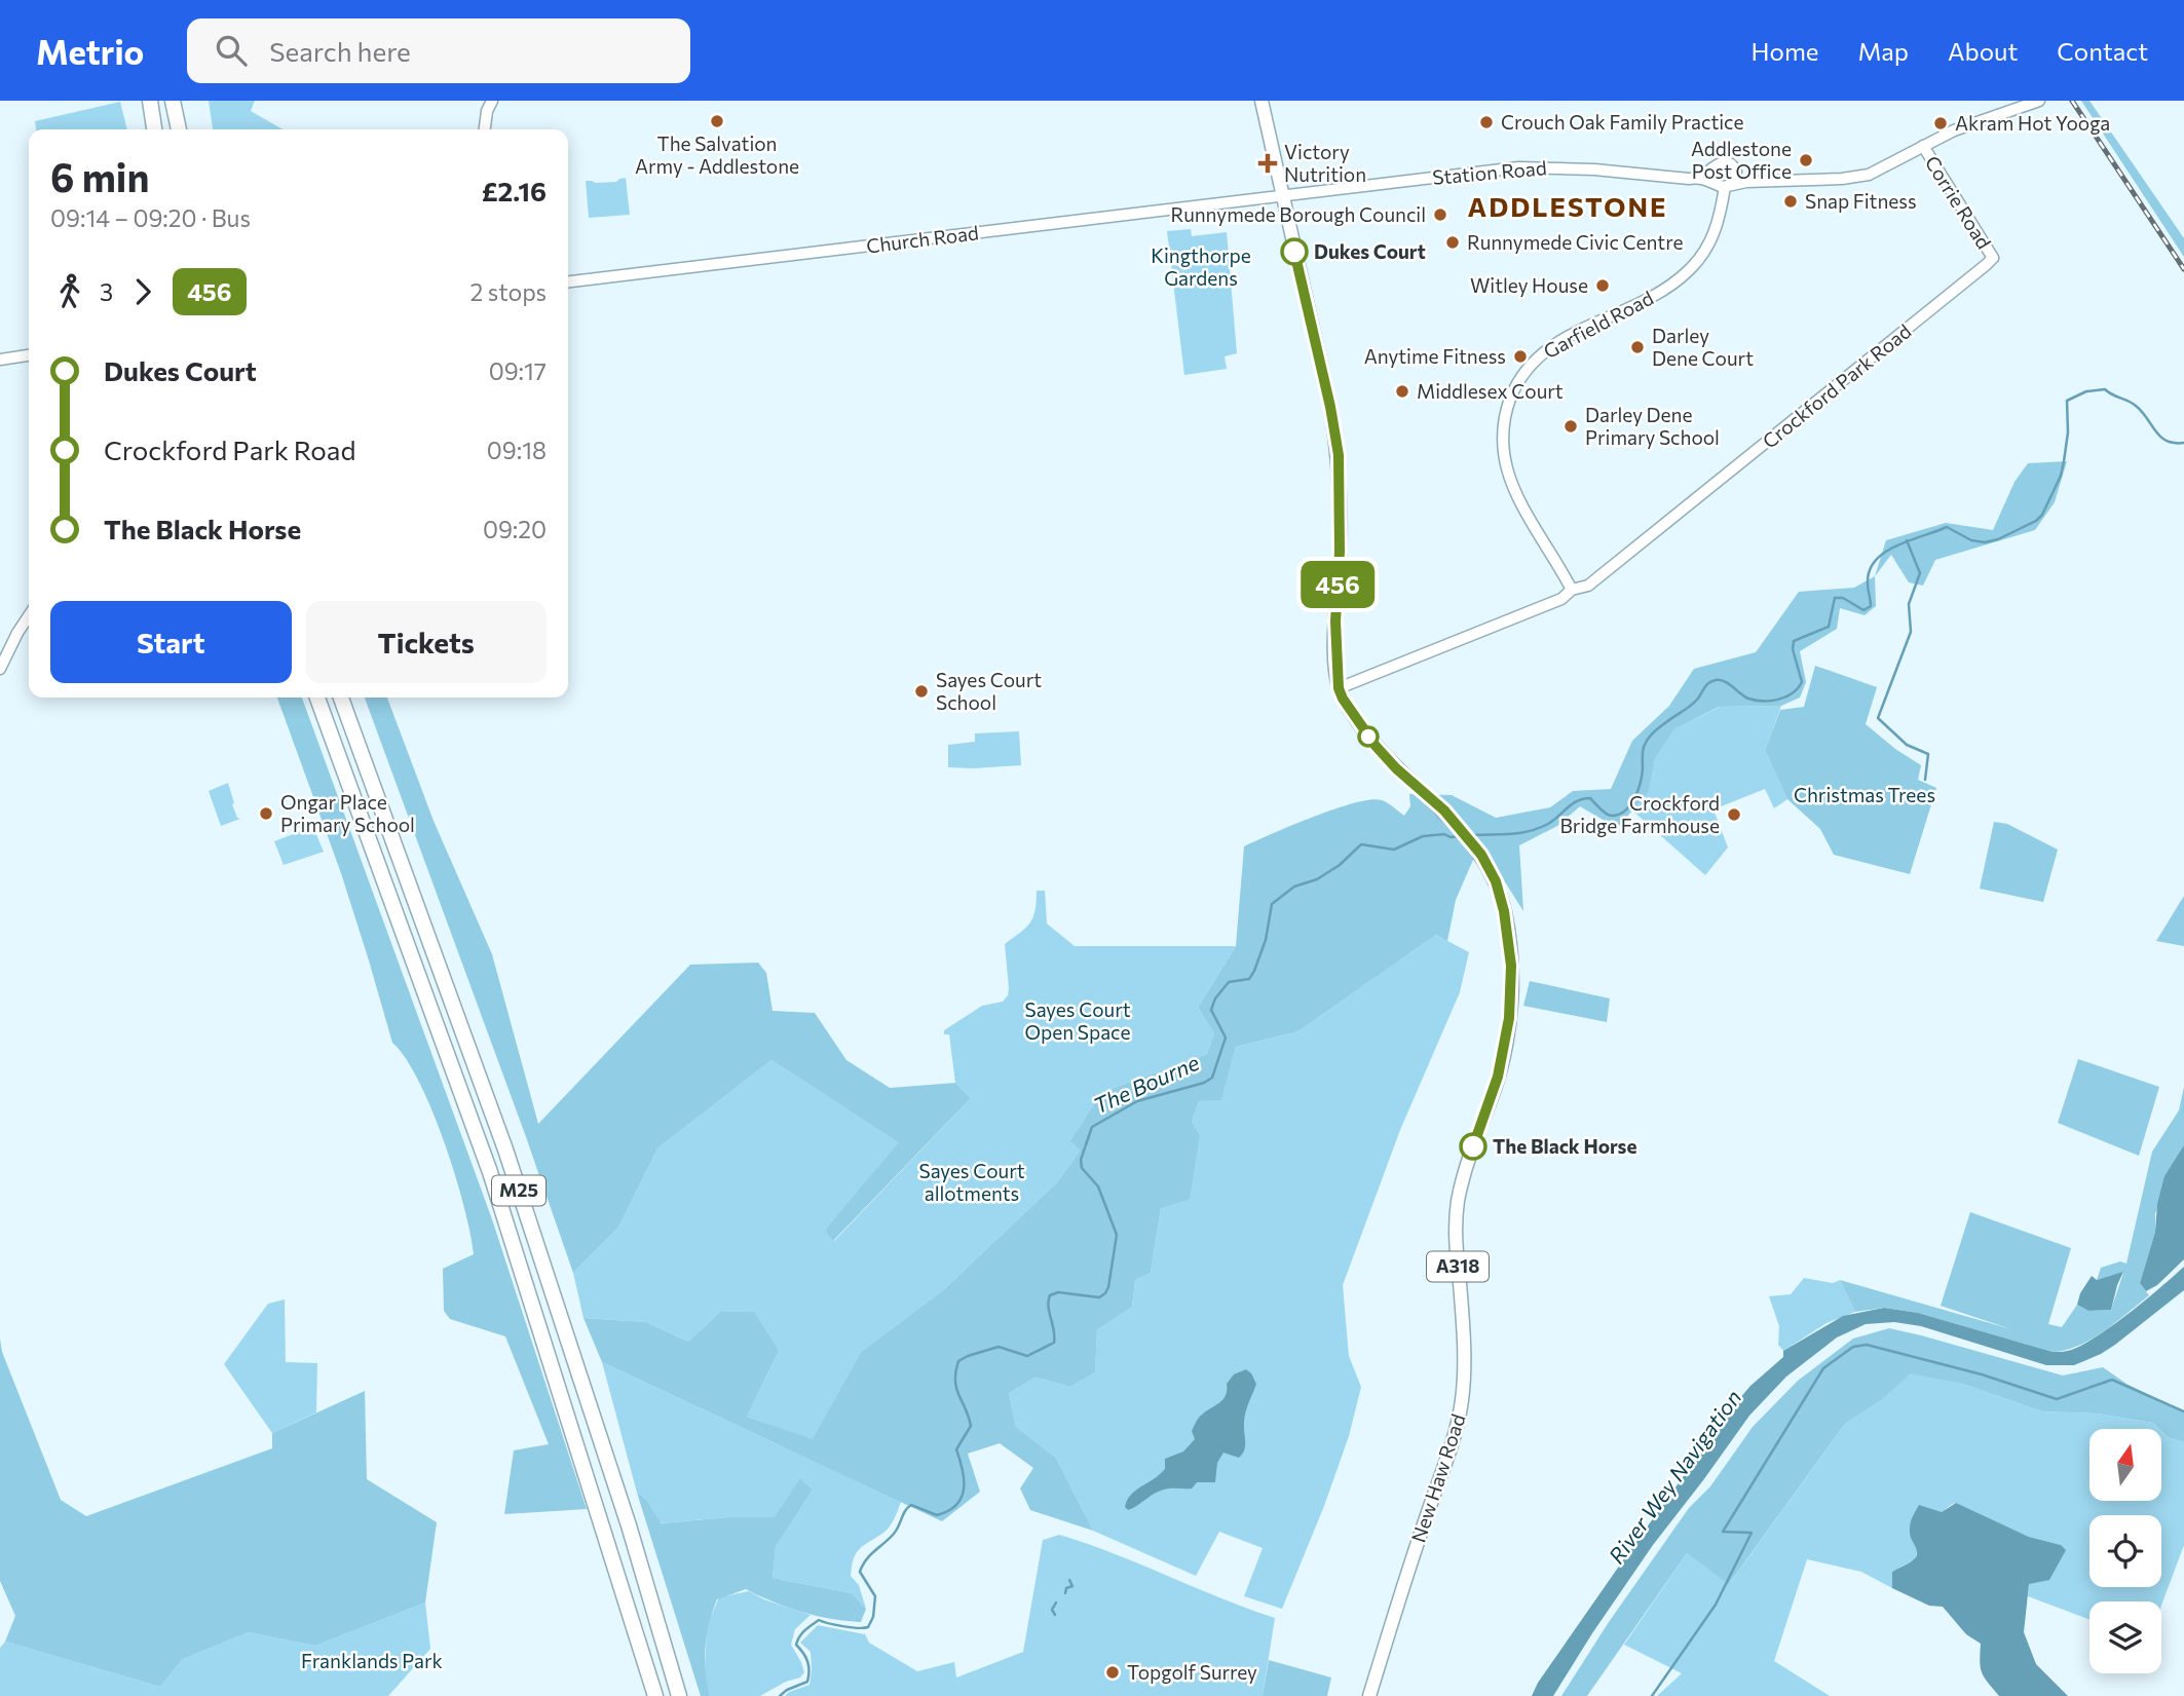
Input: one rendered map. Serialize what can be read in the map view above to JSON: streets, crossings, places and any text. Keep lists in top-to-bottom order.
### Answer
{
  "streets": {
    "highway": ["M25"],
    "main road": [
      "Station Road",
      "Corrie Road",
      "Church Road",
      "Garfield Road",
      "Crockford Park Road",
      "A318",
      "New Haw Road"
    ]
  },
  "crossings": [
    ["Station Road", "Church Road"],
    ["Station Road", "Garfield Road"],
    ["Station Road", "A318"],
    ["Corrie Road", "Crockford Park Road"],
    ["Church Road", "A318"],
    ["Garfield Road", "Crockford Park Road"],
    ["Crockford Park Road", "A318"],
    ["Crockford Park Road", "New Haw Road"],
    ["A318", "New Haw Road"]
  ],
  "districts": ["ADDLESTONE"],
  "water": ["The Bourne", "River Wey Navigation"],
  "parks": [
    "Kingthorpe Gardens",
    "Christmas Trees",
    "Sayes Court Open Space",
    "Sayes Court allotments",
    "Franklands Park"
  ],
  "places": {
    "other": [
      "The Salvation Army - Addlestone",
      "Crouch Oak Family Practice",
      "Akram Hot Yooga",
      "Addlestone Post Office",
      "Snap Fitness",
      "Runnymede Borough Council",
      "Runnymede Civic Centre",
      "Dukes Court",
      "Witley House",
      "Darley Dene Court",
      "Anytime Fitness",
      "Middlesex Court",
      "Darley Dene Primary School",
      "Sayes Court School",
      "Ongar Place Primary School",
      "Crockford Bridge Farmhouse",
      "The Black Horse",
      "Topgolf Surrey"
    ],
    "health": ["Victory Nutrition"]
  },
  "lines": ["bus line 456"],
  "north": "top",
  "page": {
    "header": "Metrio",
    "search": "Search here",
    "nav": [
      "Home",
      "Map",
      "About",
      "Contact"
    ],
    "on_map": "456",
    "heading": ["6 min", "09:14 – 09:20 · Bus", "£2.16"],
    "legs": ["3", "456", "2 stops"],
    "list": [
      {
        "name": "Dukes Court",
        "value": "09:17"
      },
      {
        "name": "Crockford Park Road",
        "value": "09:18"
      },
      {
        "name": "The Black Horse",
        "value": "09:20"
      }
    ],
    "buttons": ["Start", "Tickets"]
  }
}
